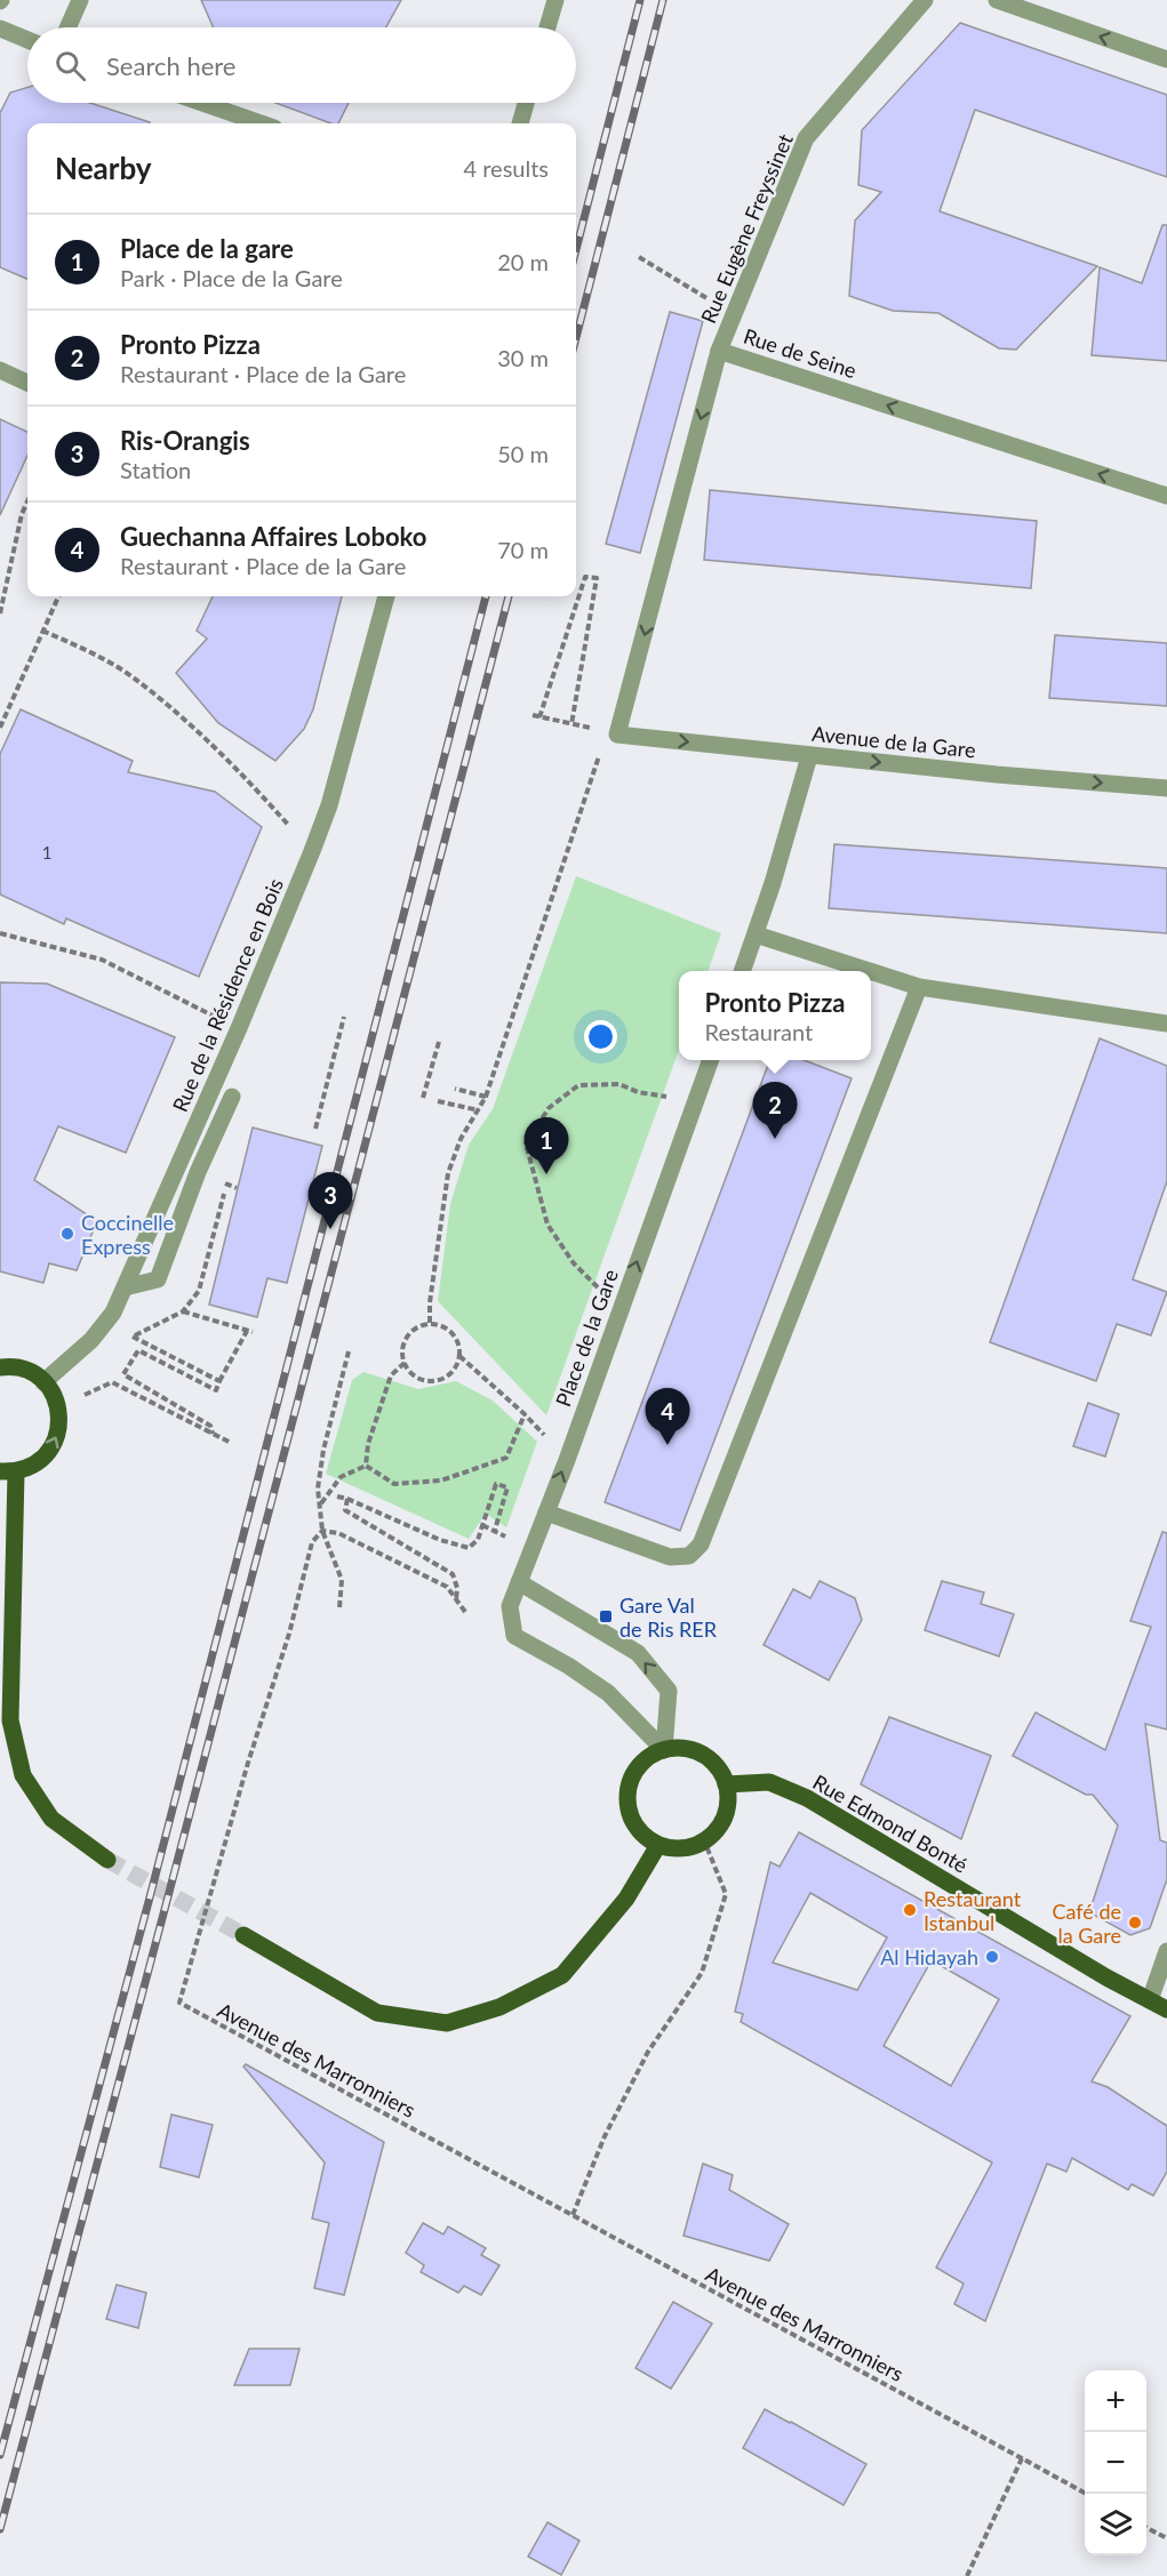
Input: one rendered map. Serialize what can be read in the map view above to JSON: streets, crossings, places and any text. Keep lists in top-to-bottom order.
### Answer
{
  "streets": {
    "main road": ["Rue Edmond Bonté"],
    "street": [
      "Rue Eugène Freyssinet",
      "Rue de Seine",
      "Avenue de la Gare",
      "Rue de la Résidence en Bois",
      "Place de la Gare"
    ],
    "path": ["Avenue des Marronniers"]
  },
  "crossings": [
    ["Rue Eugène Freyssinet", "Rue de Seine"],
    ["Rue de Seine", "Avenue de la Gare"],
    ["Place de la Gare", "Rue Edmond Bonté"]
  ],
  "one_way": ["Avenue de la Gare"],
  "places": {
    "other": [
      "Coccinelle Express",
      "Restaurant Istanbul",
      "Café de la Gare",
      "Al Hidayah"
    ],
    "transit": ["Gare Val de Ris RER"]
  },
  "house_numbers": ["1"],
  "page": {
    "search": "Search here",
    "heading": ["Nearby", "4 results"],
    "list": [
      {
        "mark": "1",
        "name": "Place de la gare",
        "note": "Park · Place de la Gare",
        "value": "20 m"
      },
      {
        "mark": "2",
        "name": "Pronto Pizza",
        "note": "Restaurant · Place de la Gare",
        "value": "30 m"
      },
      {
        "mark": "3",
        "name": "Ris-Orangis",
        "note": "Station",
        "value": "50 m"
      },
      {
        "mark": "4",
        "name": "Guechanna Affaires Loboko",
        "note": "Restaurant · Place de la Gare",
        "value": "70 m"
      }
    ],
    "popup": ["Pronto Pizza", "Restaurant"],
    "pins": [
      "2",
      "1",
      "3",
      "4"
    ],
    "map_buttons": ["+", "−"]
  }
}
